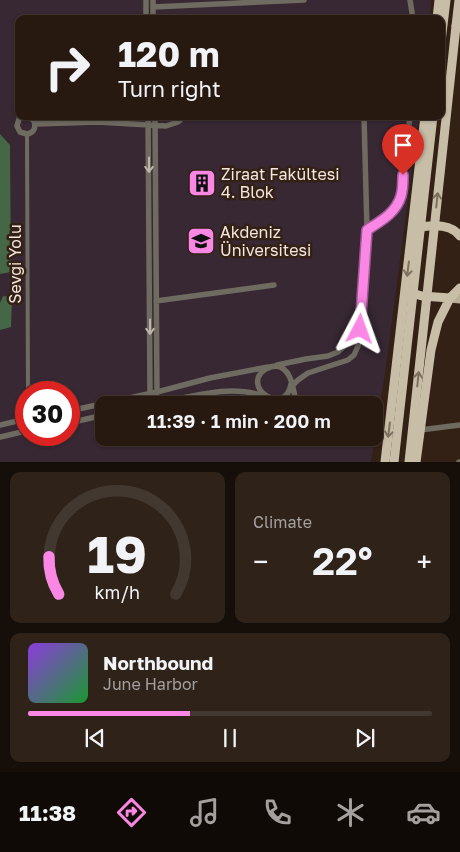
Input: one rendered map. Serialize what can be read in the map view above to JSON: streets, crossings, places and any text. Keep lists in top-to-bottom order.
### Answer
{
  "streets": {
    "street": ["Sevgi Yolu"]
  },
  "places": {
    "building": ["Ziraat Fakültesi 4. Blok"],
    "school or university": ["Akdeniz Üniversitesi"]
  },
  "page": {
    "turn": ["120 m", "Turn right"],
    "limit": "30",
    "trip": "11:39 · 1 min · 200 m",
    "tile": "Climate",
    "heat": ["−", "22°", "+"],
    "song": ["Northbound", "June Harbor"],
    "tabs": "11:38",
    "gauge": ["19", "km/h"]
  }
}
